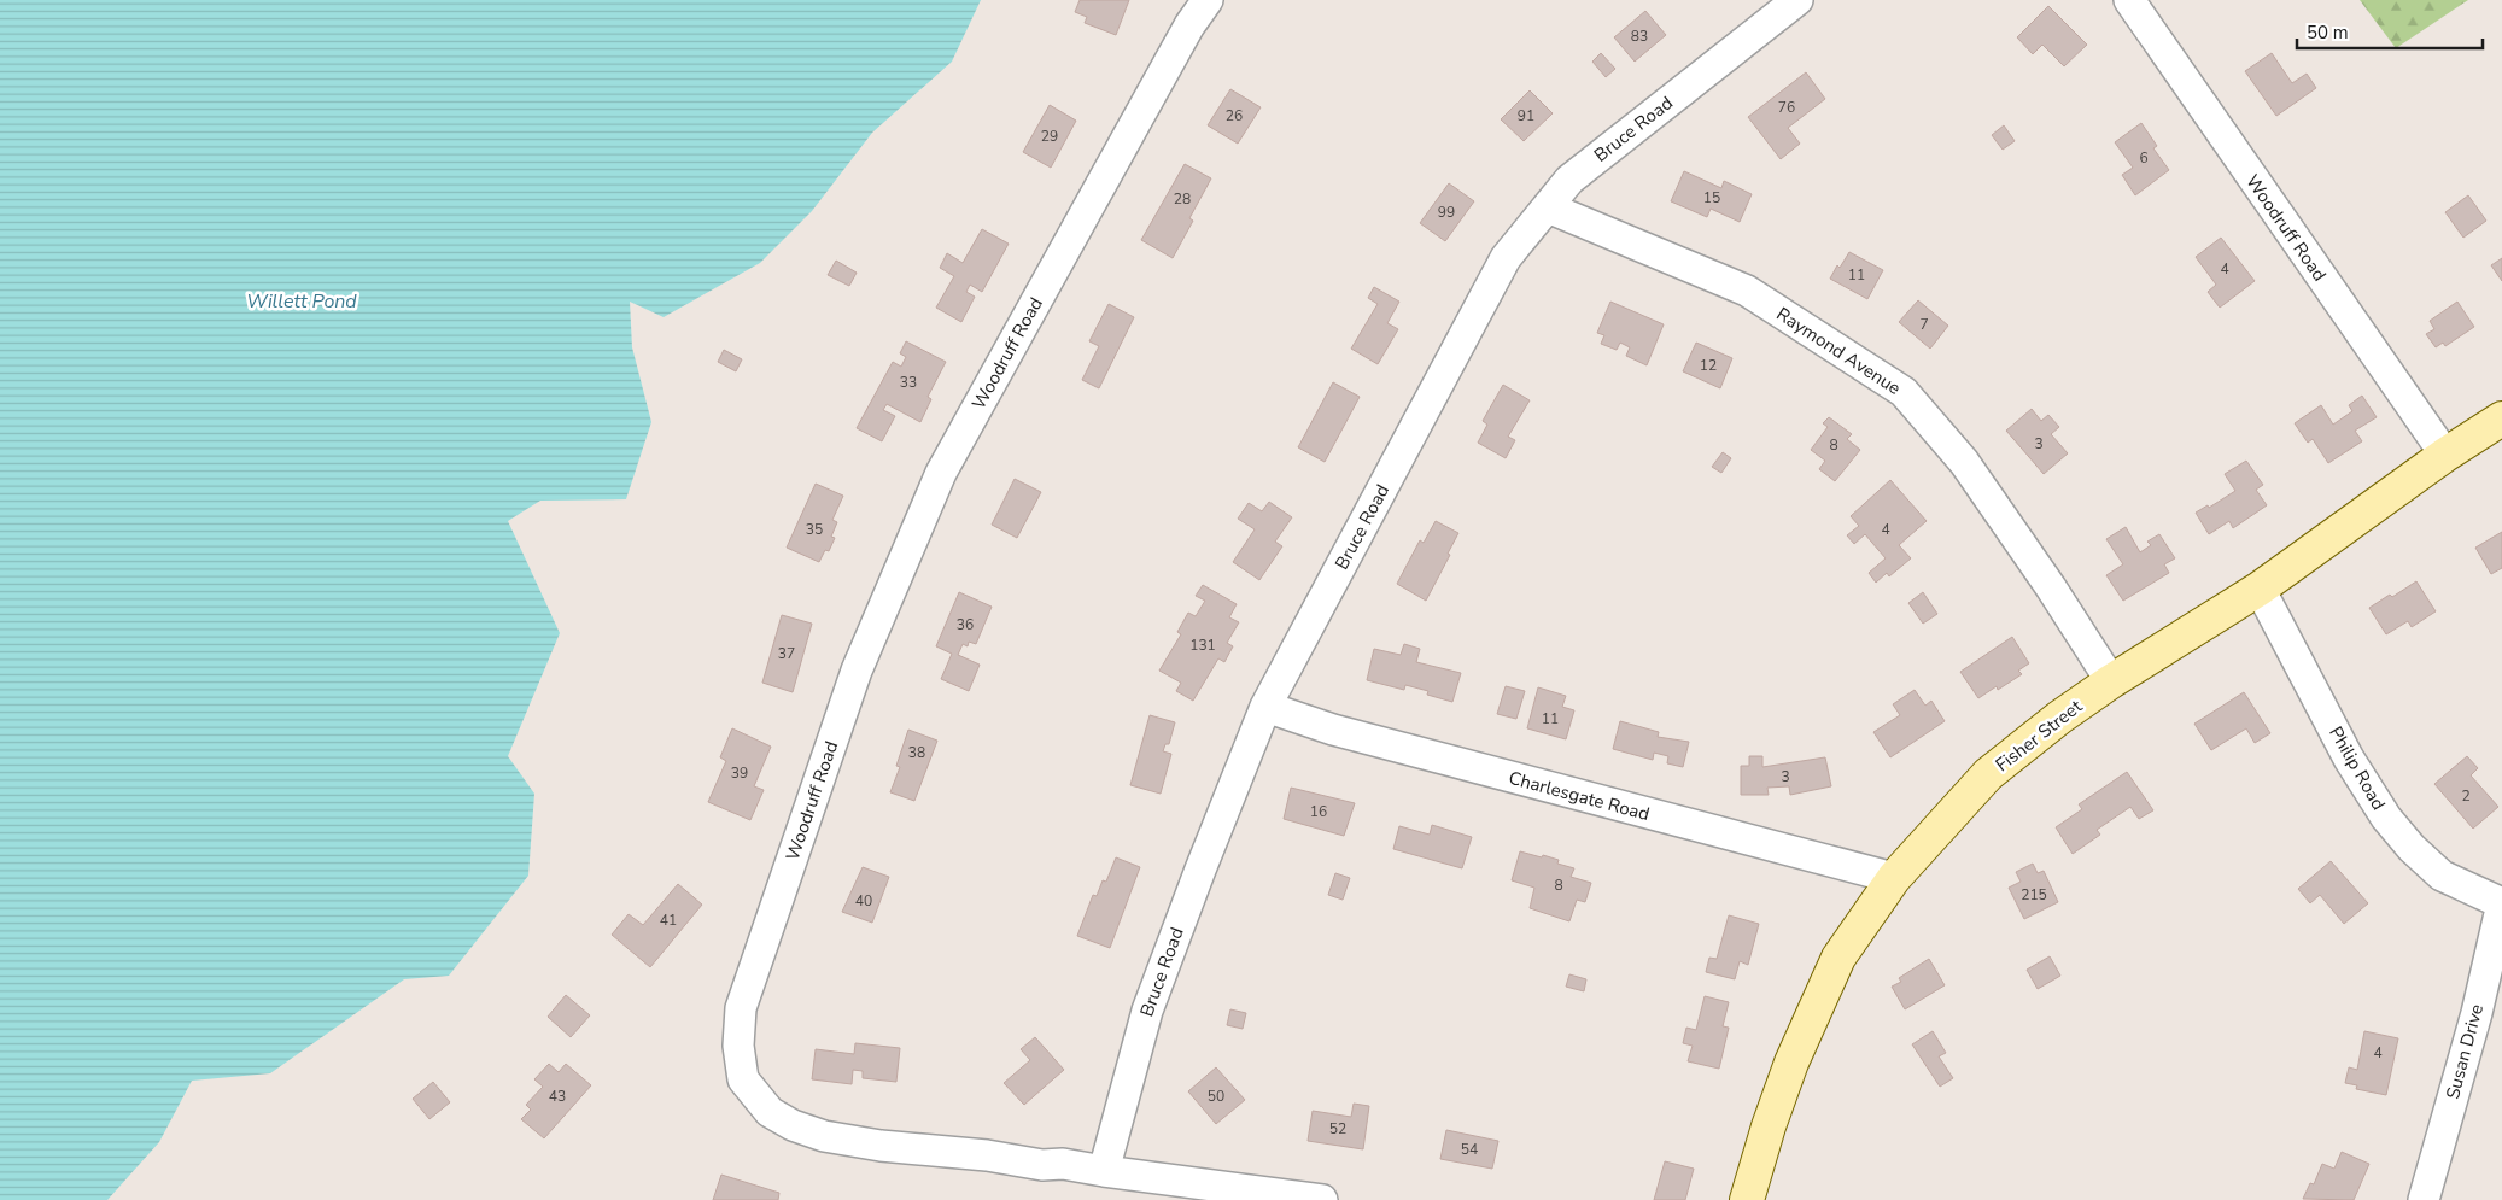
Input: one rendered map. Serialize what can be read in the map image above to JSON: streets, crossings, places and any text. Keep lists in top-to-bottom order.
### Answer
{
  "streets": {
    "main road": ["Fisher Street"],
    "street": [
      "Bruce Road",
      "Woodruff Road",
      "Raymond Avenue",
      "Philip Road",
      "Charlesgate Road",
      "Susan Drive"
    ]
  },
  "crossings": [
    ["Bruce Road", "Woodruff Road"],
    ["Bruce Road", "Raymond Avenue"],
    ["Bruce Road", "Charlesgate Road"],
    ["Woodruff Road", "Fisher Street"],
    ["Raymond Avenue", "Fisher Street"],
    ["Fisher Street", "Philip Road"],
    ["Fisher Street", "Charlesgate Road"],
    ["Philip Road", "Susan Drive"]
  ],
  "water": ["Willett Pond"],
  "house_numbers": [
    "83",
    "76",
    "26",
    "91",
    "29",
    "6",
    "15",
    "28",
    "99",
    "4",
    "11",
    "7",
    "12",
    "33",
    "3",
    "8",
    "35",
    "4",
    "36",
    "131",
    "37",
    "11",
    "38",
    "39",
    "3",
    "2",
    "16",
    "8",
    "215",
    "40",
    "41",
    "4",
    "43",
    "50",
    "52",
    "54"
  ],
  "scale_bar": "50 m"
}
